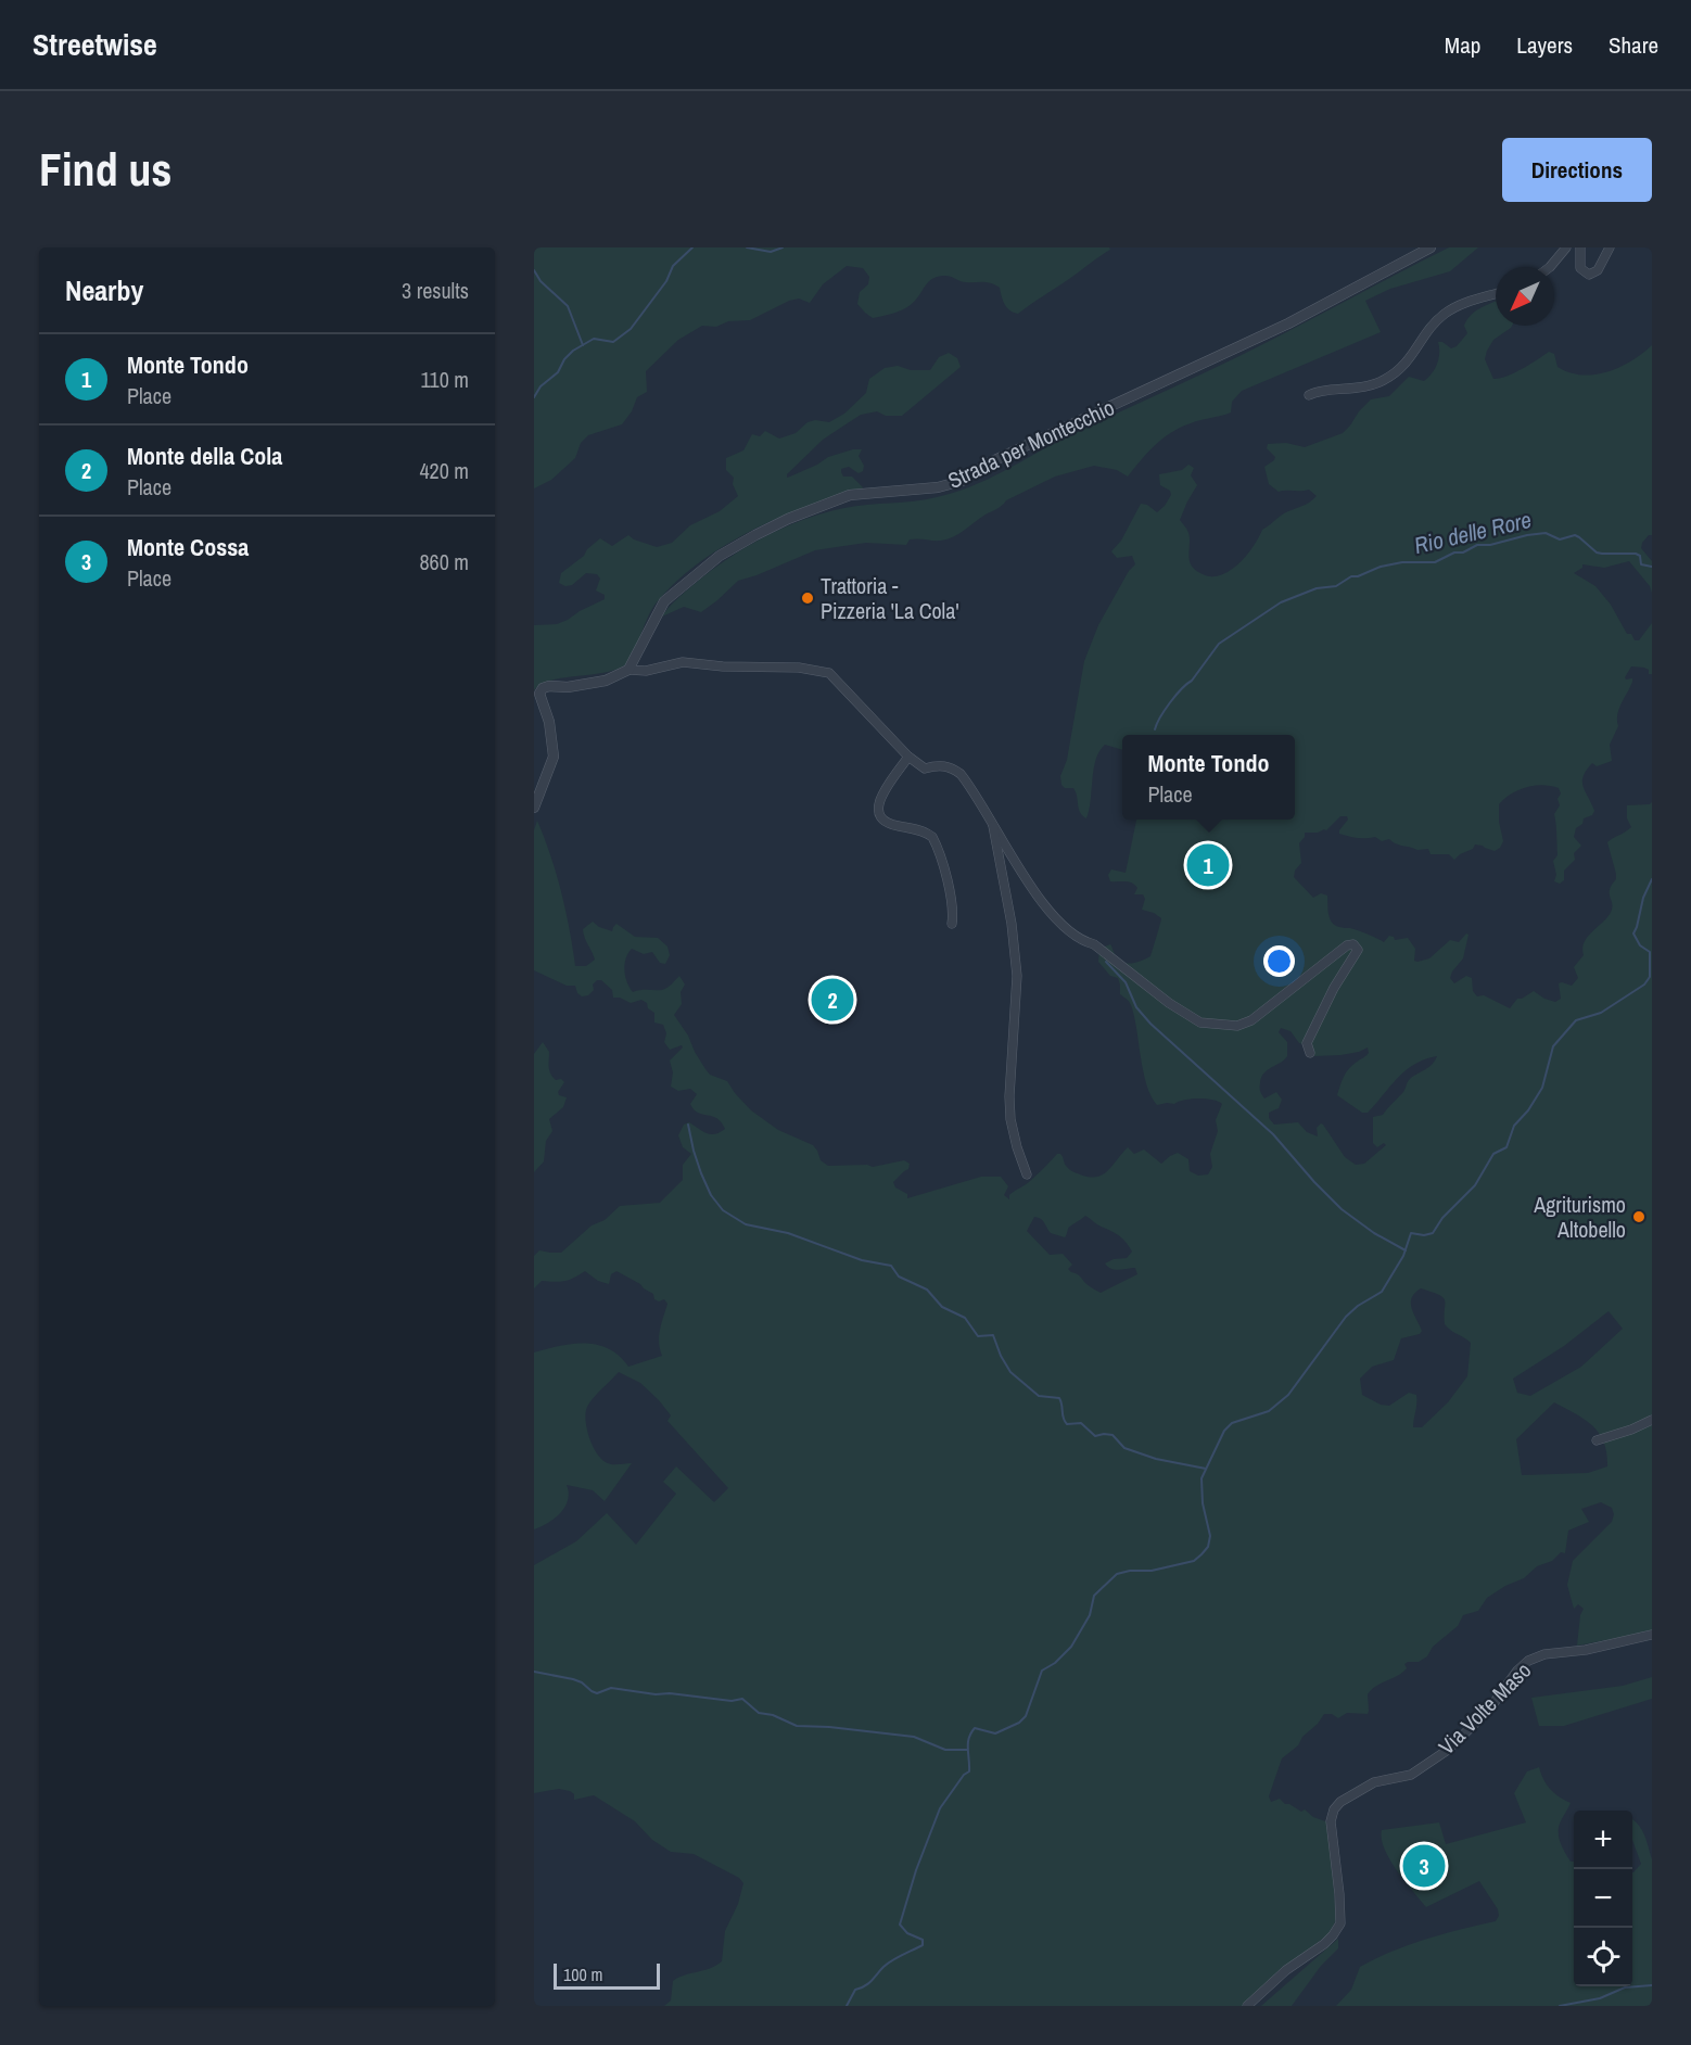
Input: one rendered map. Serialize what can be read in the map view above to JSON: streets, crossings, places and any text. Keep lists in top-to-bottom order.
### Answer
{
  "streets": {
    "street": ["Strada per Montecchio", "Via Volte Maso"]
  },
  "water": ["Rio delle Rore"],
  "places": ["Trattoria - Pizzeria 'La Cola'", "Agriturismo Altobello"],
  "scale_bar": "100 m",
  "north": "bottom left",
  "page": {
    "header": "Streetwise",
    "nav": ["Map", "Layers", "Share"],
    "buttons": "Directions",
    "title": "Find us",
    "heading": ["Nearby", "3 results"],
    "list": [
      {
        "mark": "1",
        "name": "Monte Tondo",
        "note": "Place",
        "value": "110 m"
      },
      {
        "mark": "2",
        "name": "Monte della Cola",
        "note": "Place",
        "value": "420 m"
      },
      {
        "mark": "3",
        "name": "Monte Cossa",
        "note": "Place",
        "value": "860 m"
      }
    ],
    "popup": ["Monte Tondo", "Place"],
    "pins": ["1", "2", "3"],
    "map_buttons": ["+", "−"],
    "scale": "100 m"
  }
}
